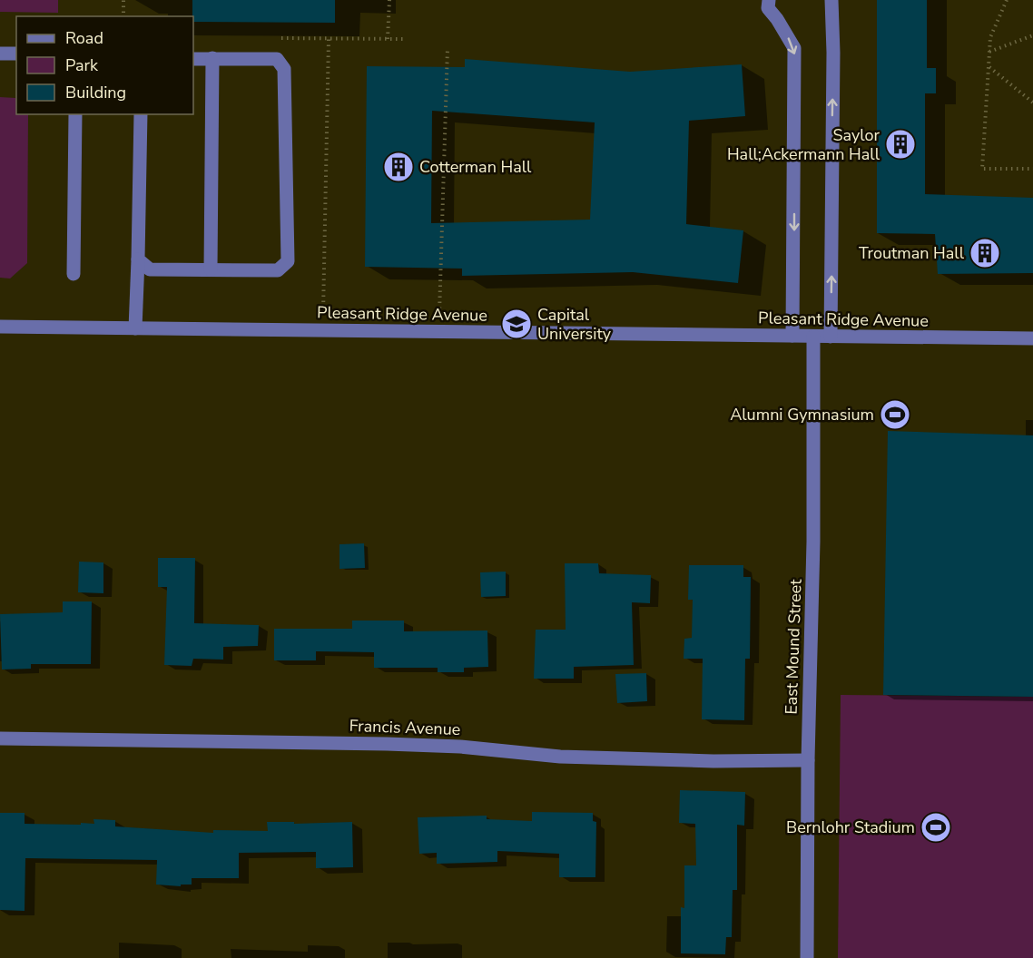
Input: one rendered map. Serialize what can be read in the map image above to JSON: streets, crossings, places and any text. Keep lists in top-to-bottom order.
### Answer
{
  "streets": {
    "street": ["Pleasant Ridge Avenue", "East Mound Street", "Francis Avenue"]
  },
  "crossings": [
    ["Pleasant Ridge Avenue", "East Mound Street"],
    ["East Mound Street", "Francis Avenue"]
  ],
  "places": {
    "building": ["Saylor Hall;Ackermann Hall", "Cotterman Hall", "Troutman Hall"],
    "school or university": ["Capital University"],
    "sports": ["Alumni Gymnasium", "Bernlohr Stadium"]
  },
  "legend": ["Road", "Park", "Building"]
}
